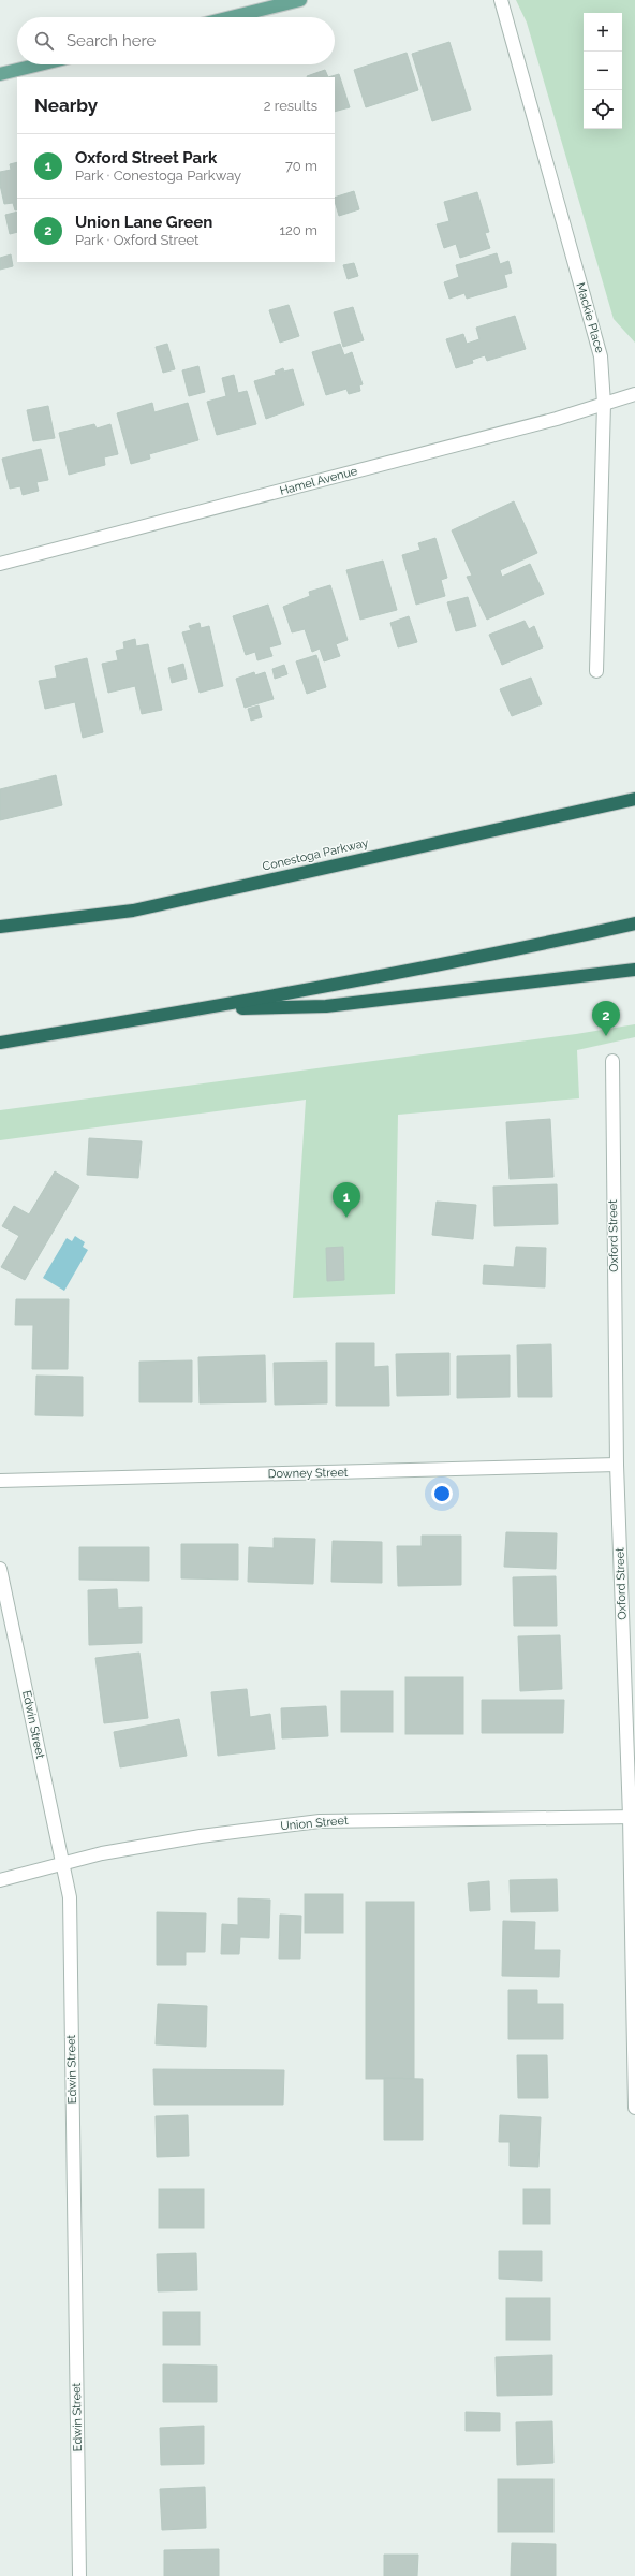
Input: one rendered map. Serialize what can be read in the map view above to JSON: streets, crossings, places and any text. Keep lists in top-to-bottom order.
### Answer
{
  "streets": {
    "highway": ["Conestoga Parkway"],
    "street": [
      "Mackie Place",
      "Hamel Avenue",
      "Oxford Street",
      "Downey Street",
      "Edwin Street",
      "Union Street"
    ]
  },
  "crossings": [
    ["Mackie Place", "Hamel Avenue"],
    ["Oxford Street", "Downey Street"],
    ["Oxford Street", "Union Street"],
    ["Edwin Street", "Union Street"]
  ],
  "page": {
    "map_buttons": ["+", "−"],
    "search": "Search here",
    "heading": ["Nearby", "2 results"],
    "list": [
      {
        "mark": "1",
        "name": "Oxford Street Park",
        "note": "Park · Conestoga Parkway",
        "value": "70 m"
      },
      {
        "mark": "2",
        "name": "Union Lane Green",
        "note": "Park · Oxford Street",
        "value": "120 m"
      }
    ],
    "pins": ["2", "1"]
  }
}
